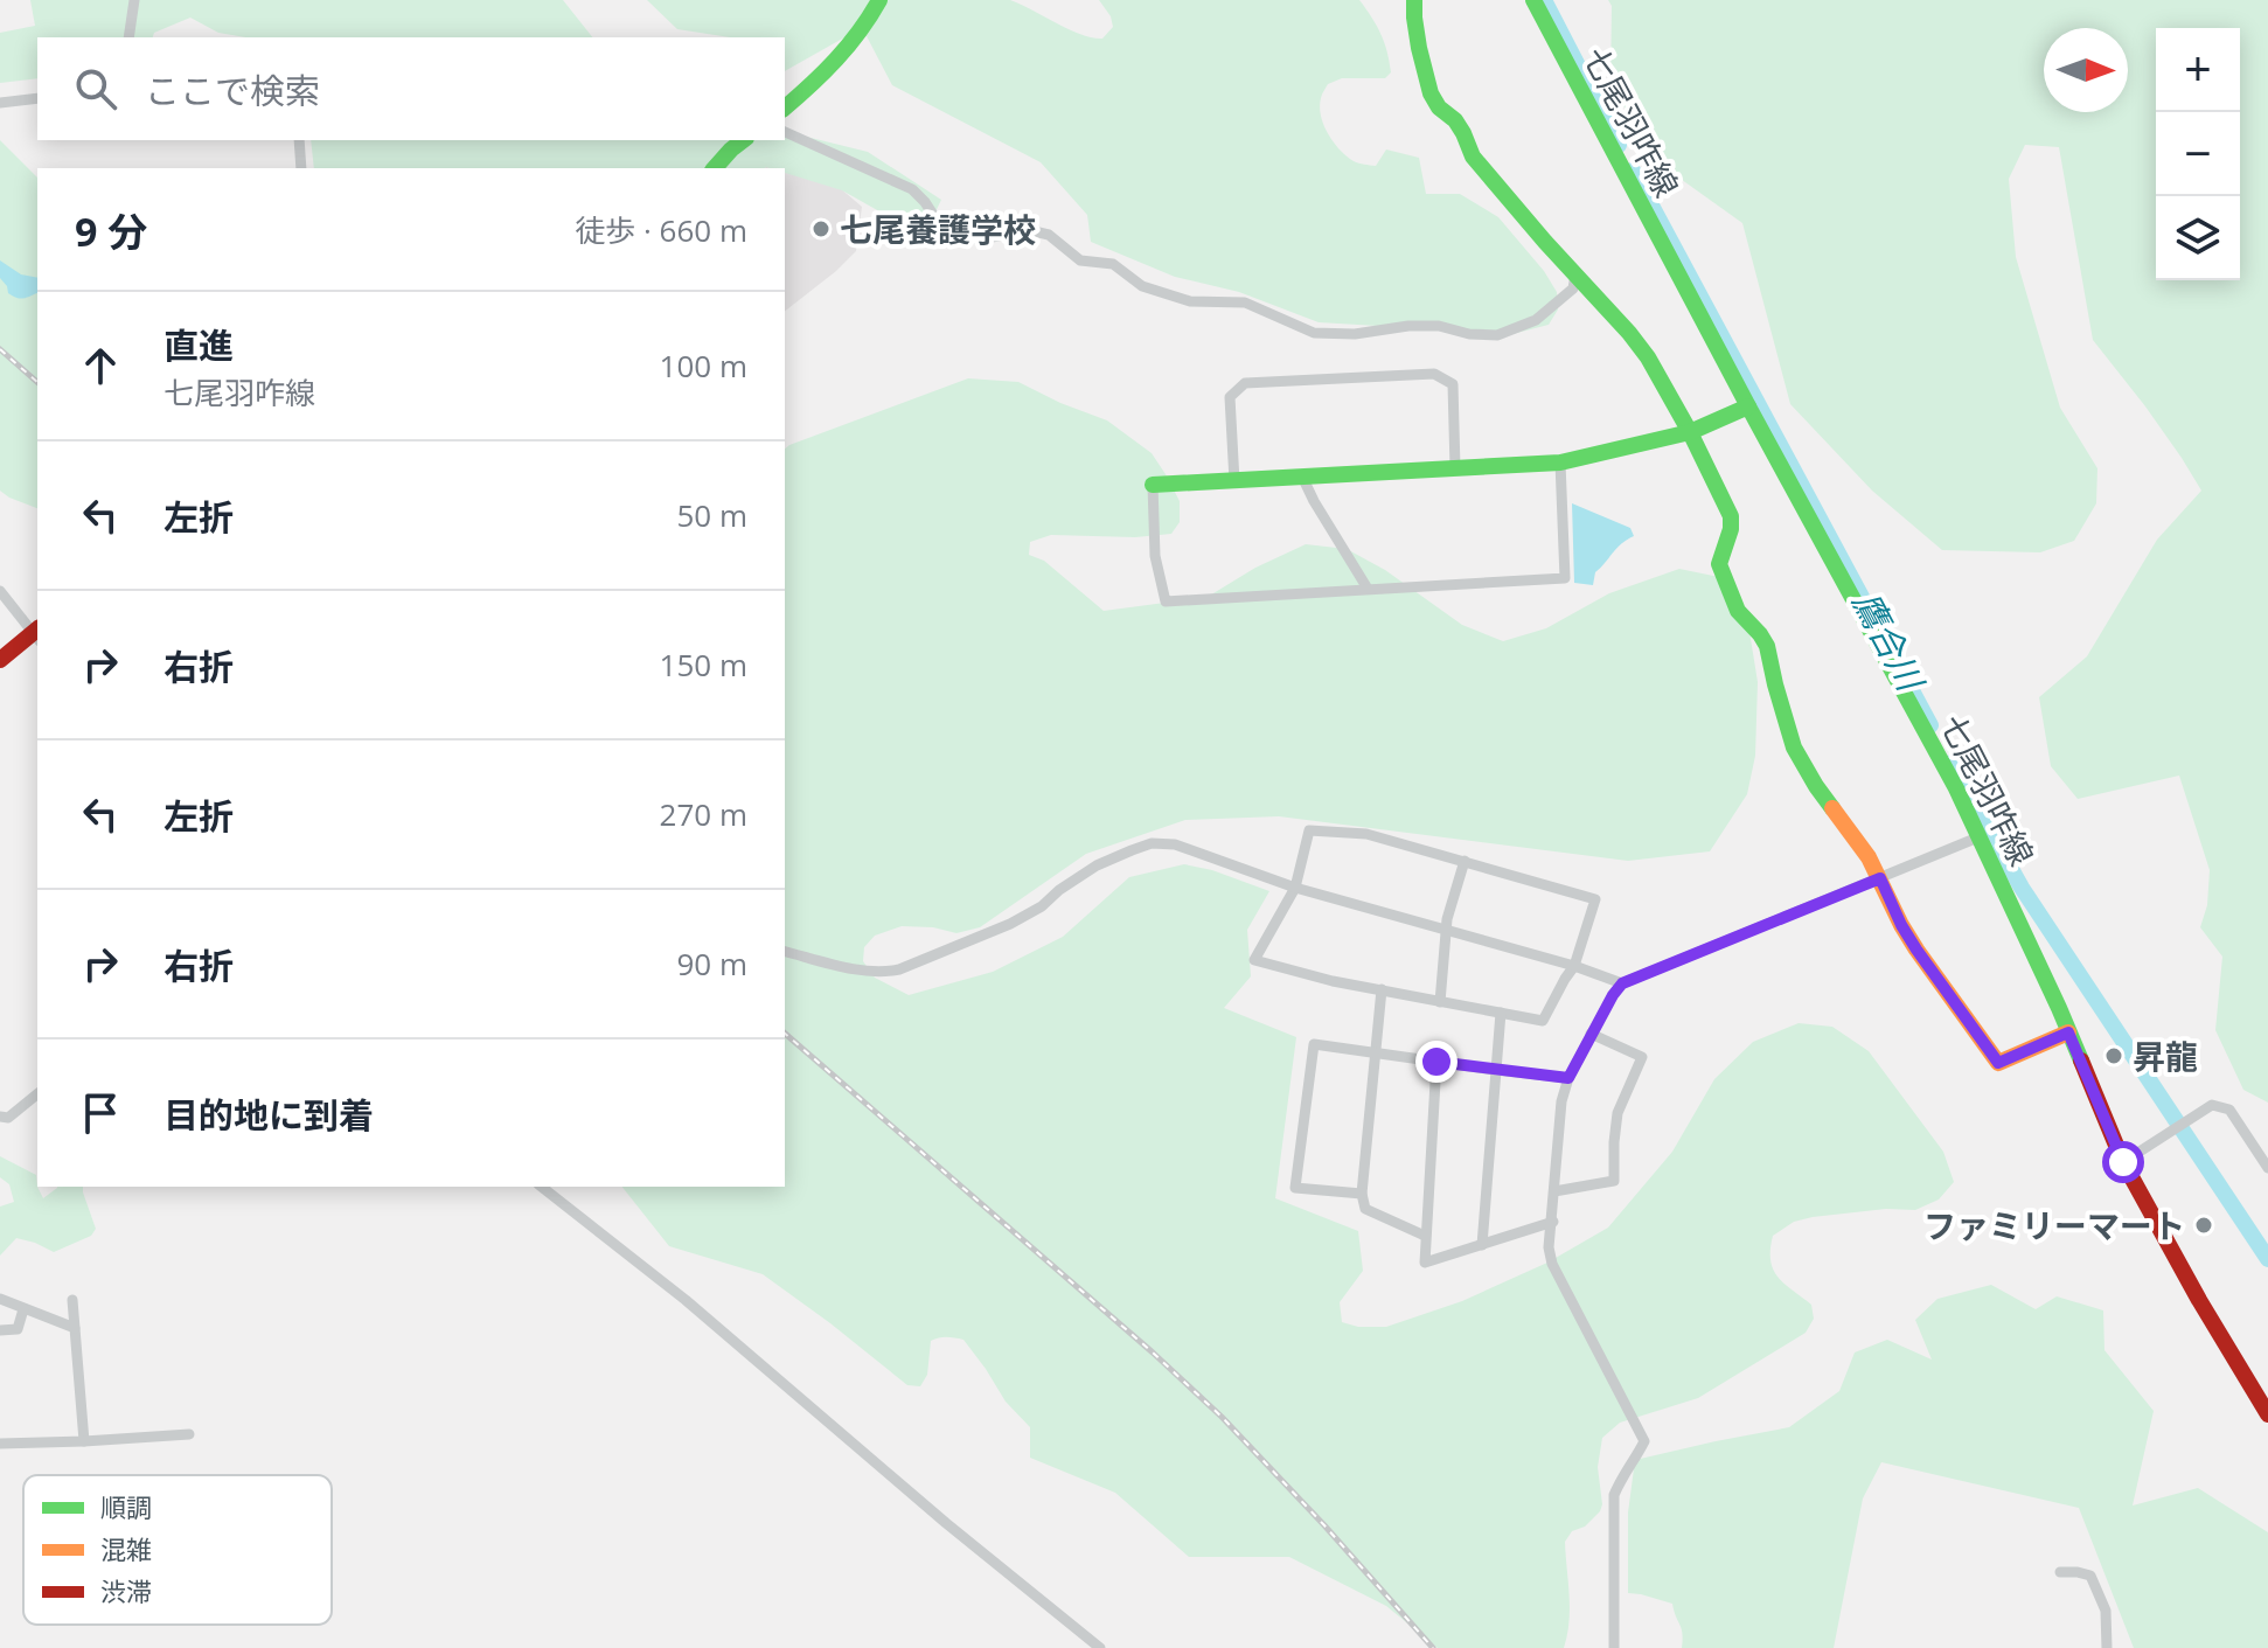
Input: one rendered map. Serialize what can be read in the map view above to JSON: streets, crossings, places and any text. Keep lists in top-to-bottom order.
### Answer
{
  "streets": {
    "street": ["七尾羽咋線"]
  },
  "water": ["鷹合川"],
  "places": ["七尾養護学校", "昇龍", "ファミリーマート"],
  "legend": ["順調", "混雑", "渋滞"],
  "north": "right",
  "page": {
    "map_buttons": ["+", "−"],
    "search": "ここで検索",
    "heading": ["9 分", "徒歩 · 660 m"],
    "list": [
      ["直進", "七尾羽咋線", "100 m"],
      ["左折", "50 m"],
      ["右折", "150 m"],
      ["左折", "270 m"],
      ["右折", "90 m"],
      "目的地に到着"
    ]
  }
}
